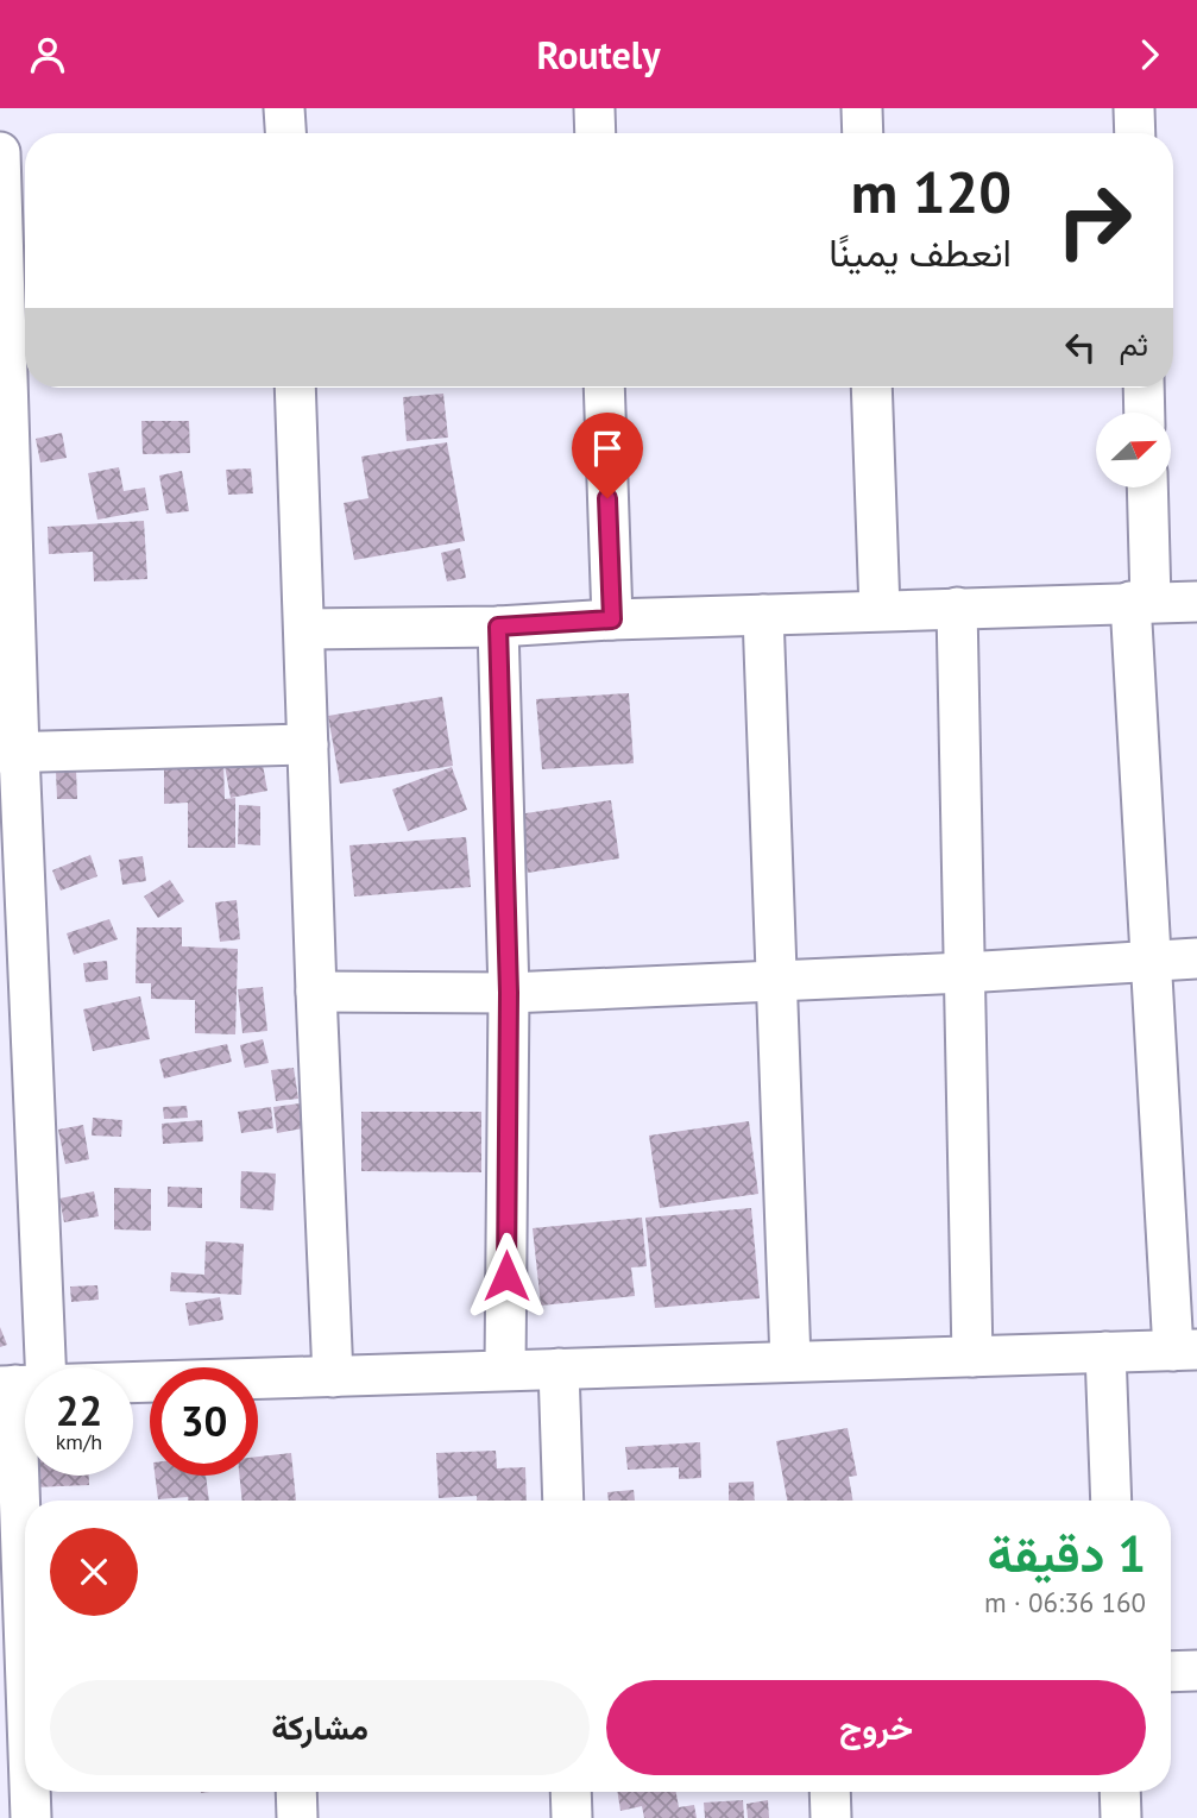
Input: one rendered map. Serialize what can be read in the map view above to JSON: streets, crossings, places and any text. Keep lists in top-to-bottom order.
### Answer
{
  "north": "top right",
  "page": {
    "header": "Routely",
    "turn": ["120 m", "انعطف يمينًا"],
    "then": "ثم",
    "speed": "22 km/h",
    "limit": "30",
    "heading": ["1 دقيقة", "160 m · 06:36"],
    "buttons": ["خروج", "مشاركة"]
  }
}
